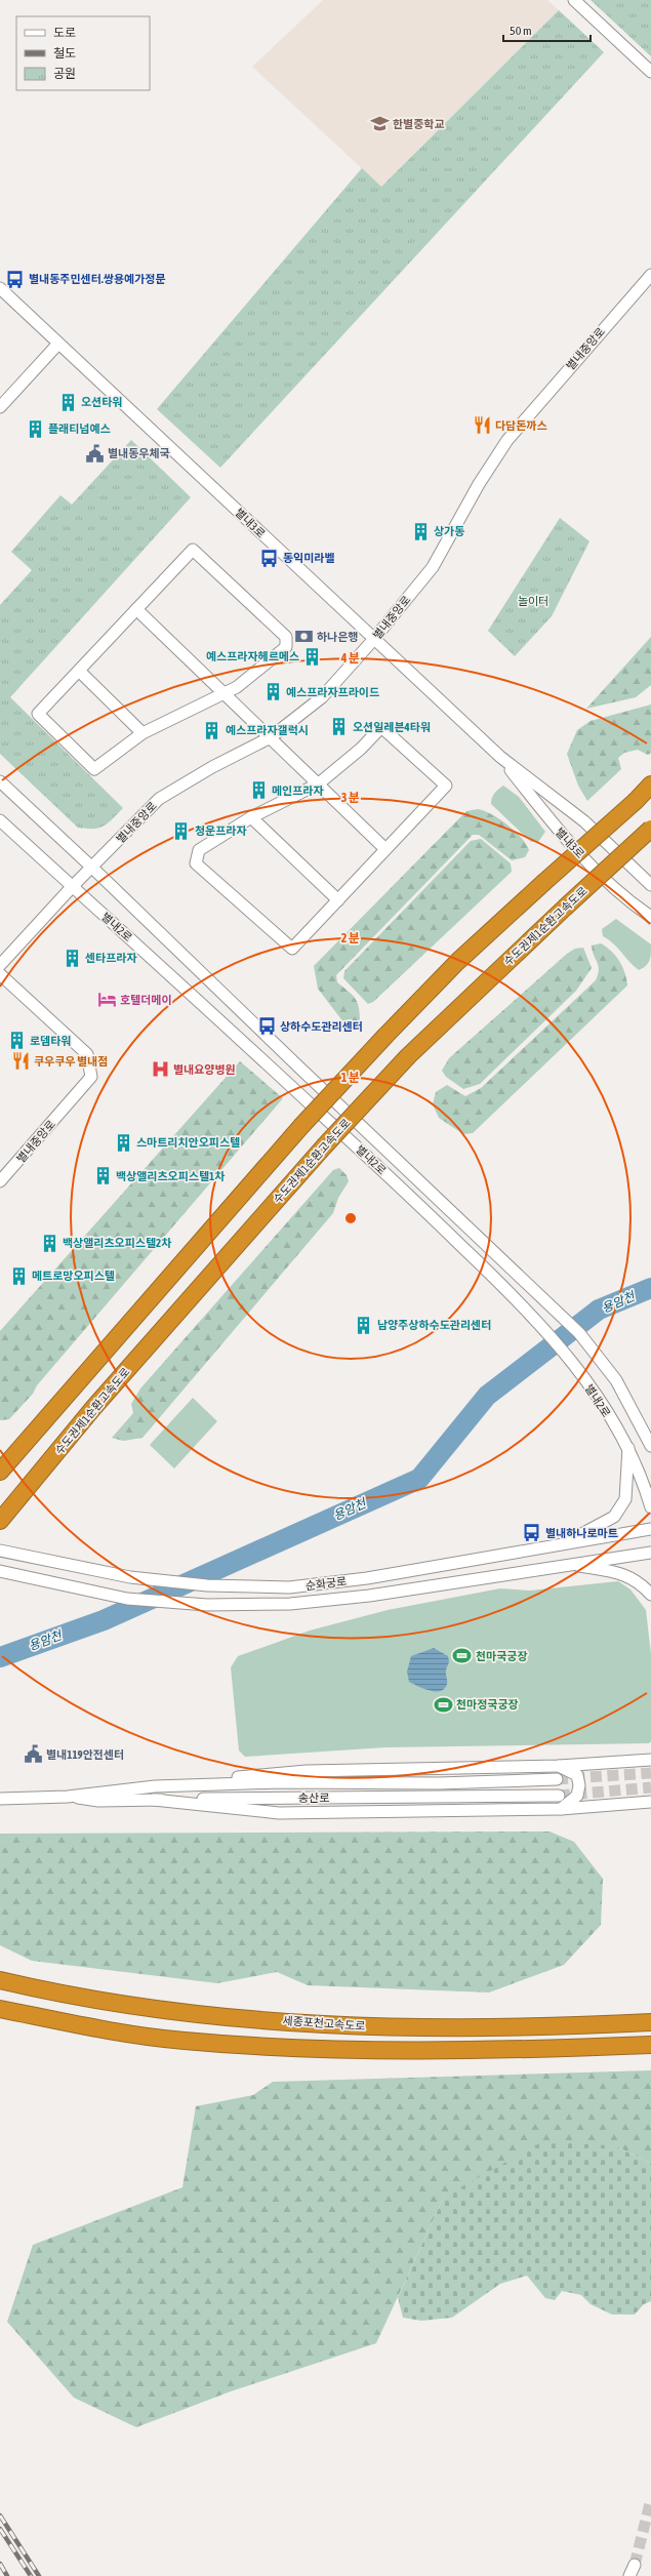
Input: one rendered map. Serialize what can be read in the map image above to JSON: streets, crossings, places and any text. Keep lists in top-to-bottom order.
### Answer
{
  "streets": {
    "highway": ["수도권제1순환고속도로", "세종포천고속도로"],
    "street": [
      "별내중앙로",
      "별내3로",
      "별내2로",
      "순화궁로",
      "송산로"
    ]
  },
  "crossings": [
    ["별내중앙로", "별내3로"],
    ["별내중앙로", "별내2로"]
  ],
  "water": ["용암천"],
  "parks": ["놀이터"],
  "places": {
    "school or university": ["한별중학교"],
    "bus stop": [
      "별내동주민센터.쌍용예가정문",
      "동익미라벨",
      "상하수도관리센터",
      "별내하나로마트"
    ],
    "building": [
      "오션타워",
      "플래티넘예스",
      "상가동",
      "예스프라자헤르메스",
      "예스프라자프라이드",
      "오션일레븐4타워",
      "예스프라자갤럭시",
      "메인프라자",
      "청운프라자",
      "센타프라자",
      "로뎀타워",
      "스마트리치안오피스텔",
      "백상앨리츠오피스텔1차",
      "백상앨리츠오피스텔2차",
      "메트로망오피스텔",
      "남양주상하수도관리센터"
    ],
    "restaurant": ["다담돈까스", "쿠우쿠우 별내점"],
    "public building": ["별내동우체국", "별내119안전센터"],
    "bank": ["하나은행"],
    "hotel": ["호텔더메이"],
    "hospital": ["별내요양병원"],
    "sports": ["천마국궁장", "천마정국궁장"]
  },
  "legend": ["도로", "철도", "공원"],
  "scale_bar": "50 m",
  "rings": [
    "4 분",
    "3 분",
    "2 분",
    "1 분"
  ]
}
